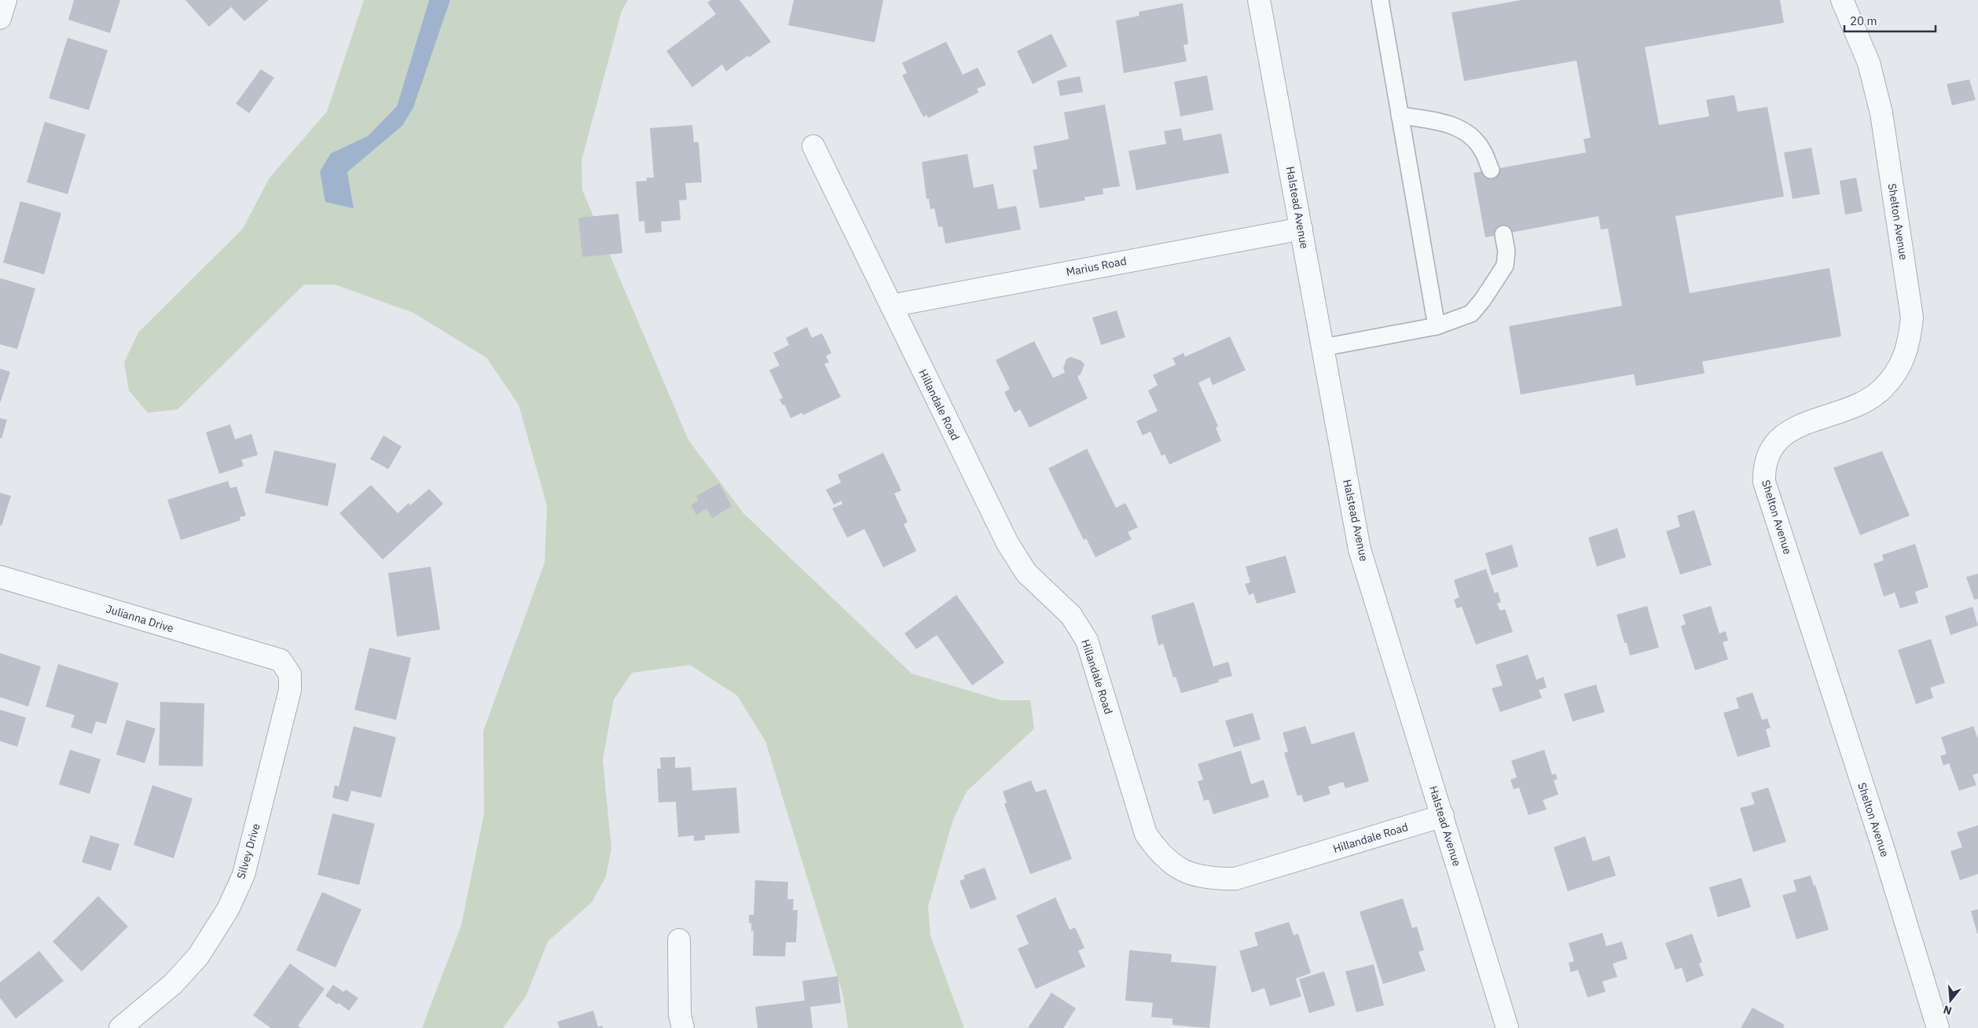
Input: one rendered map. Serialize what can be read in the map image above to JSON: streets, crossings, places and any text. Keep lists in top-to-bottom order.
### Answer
{
  "streets": {
    "street": [
      "Halstead Avenue",
      "Shelton Avenue",
      "Marius Road",
      "Hillandale Road",
      "Julianna Drive",
      "Silvey Drive"
    ]
  },
  "crossings": [
    ["Halstead Avenue", "Marius Road"],
    ["Halstead Avenue", "Hillandale Road"],
    ["Marius Road", "Hillandale Road"],
    ["Julianna Drive", "Silvey Drive"]
  ],
  "scale_bar": "20 m",
  "north": "bottom"
}
